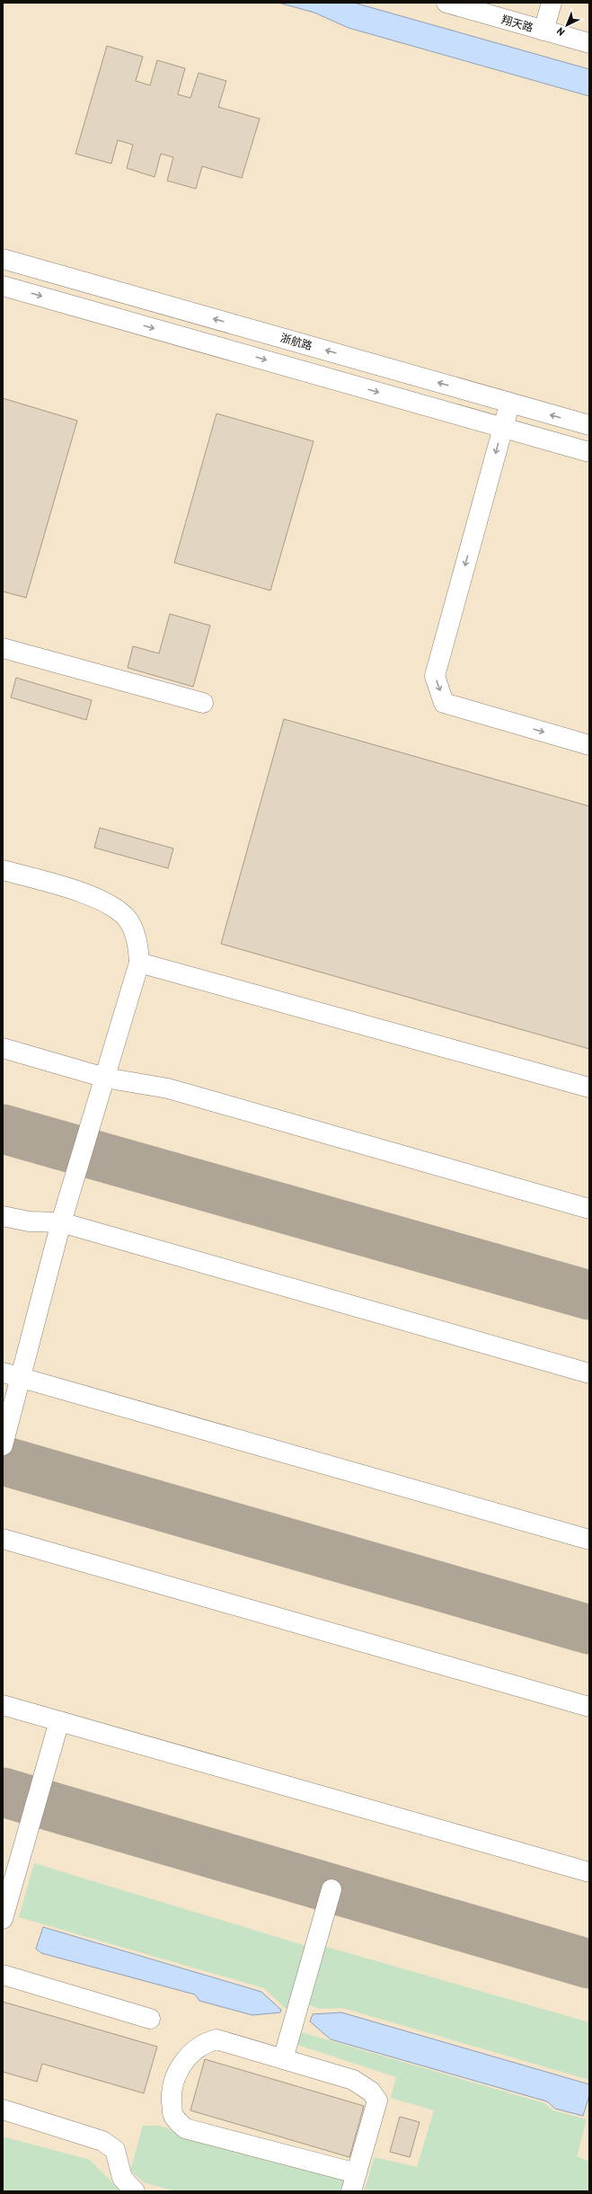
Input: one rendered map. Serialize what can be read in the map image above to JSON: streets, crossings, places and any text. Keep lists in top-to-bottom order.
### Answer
{
  "streets": {
    "street": ["翔天路", "浙航路"]
  },
  "north": "bottom left"
}
